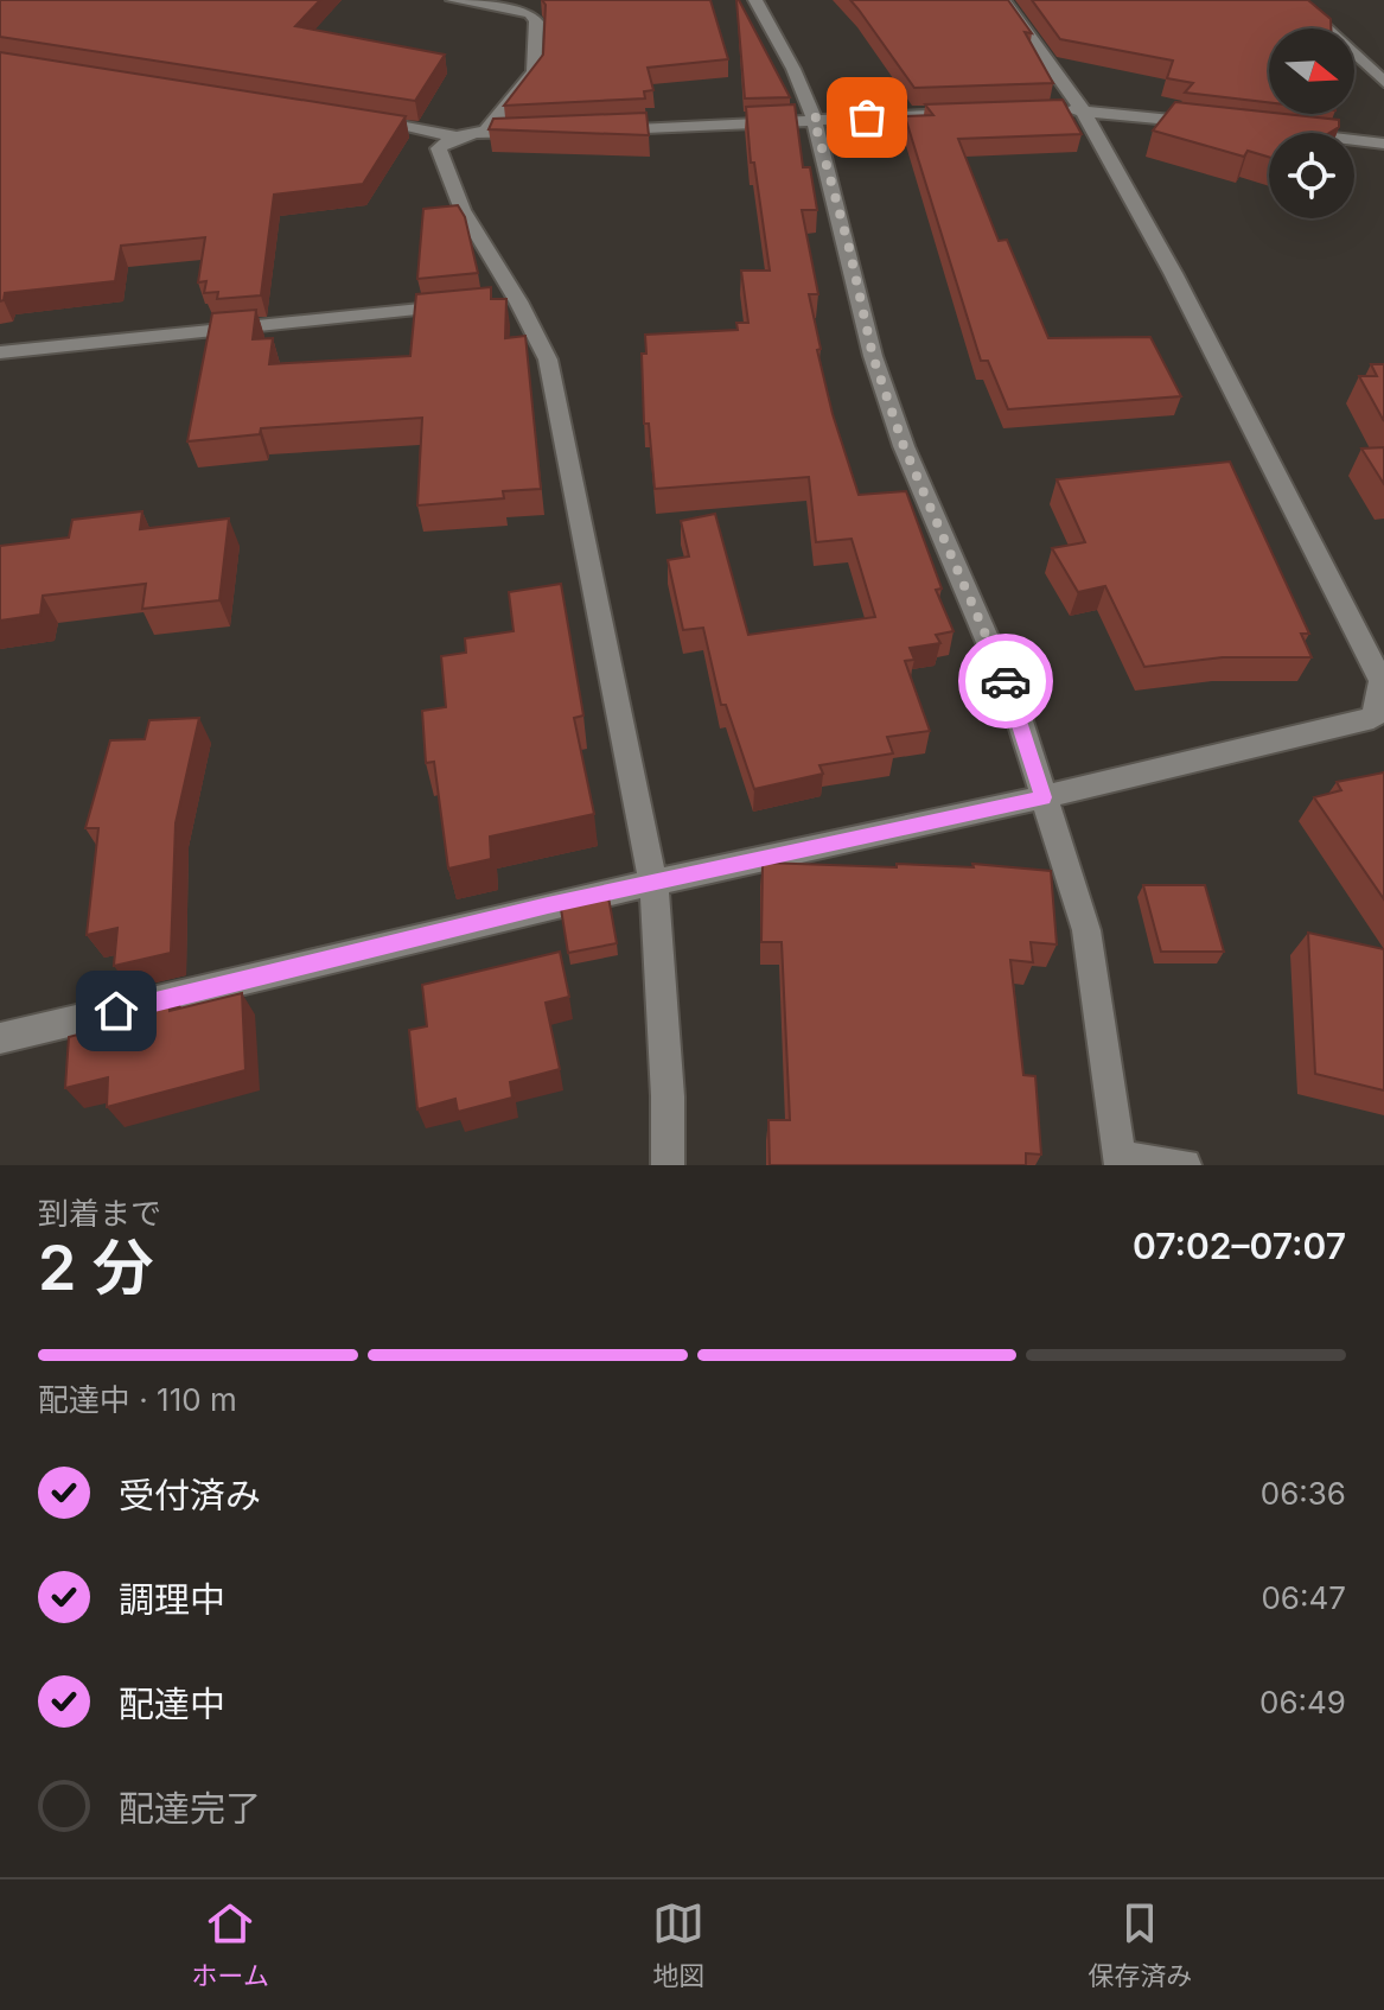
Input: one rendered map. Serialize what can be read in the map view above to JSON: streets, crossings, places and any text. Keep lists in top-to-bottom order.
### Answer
{
  "north": "right",
  "page": {
    "heading": ["2 分", "到着まで", "07:02–07:07"],
    "bar": "配達中 · 110 m",
    "list": [
      ["受付済み", "06:36"],
      ["調理中", "06:47"],
      ["配達中", "06:49"],
      "配達完了"
    ],
    "tabs": ["ホーム", "地図", "保存済み"]
  }
}
